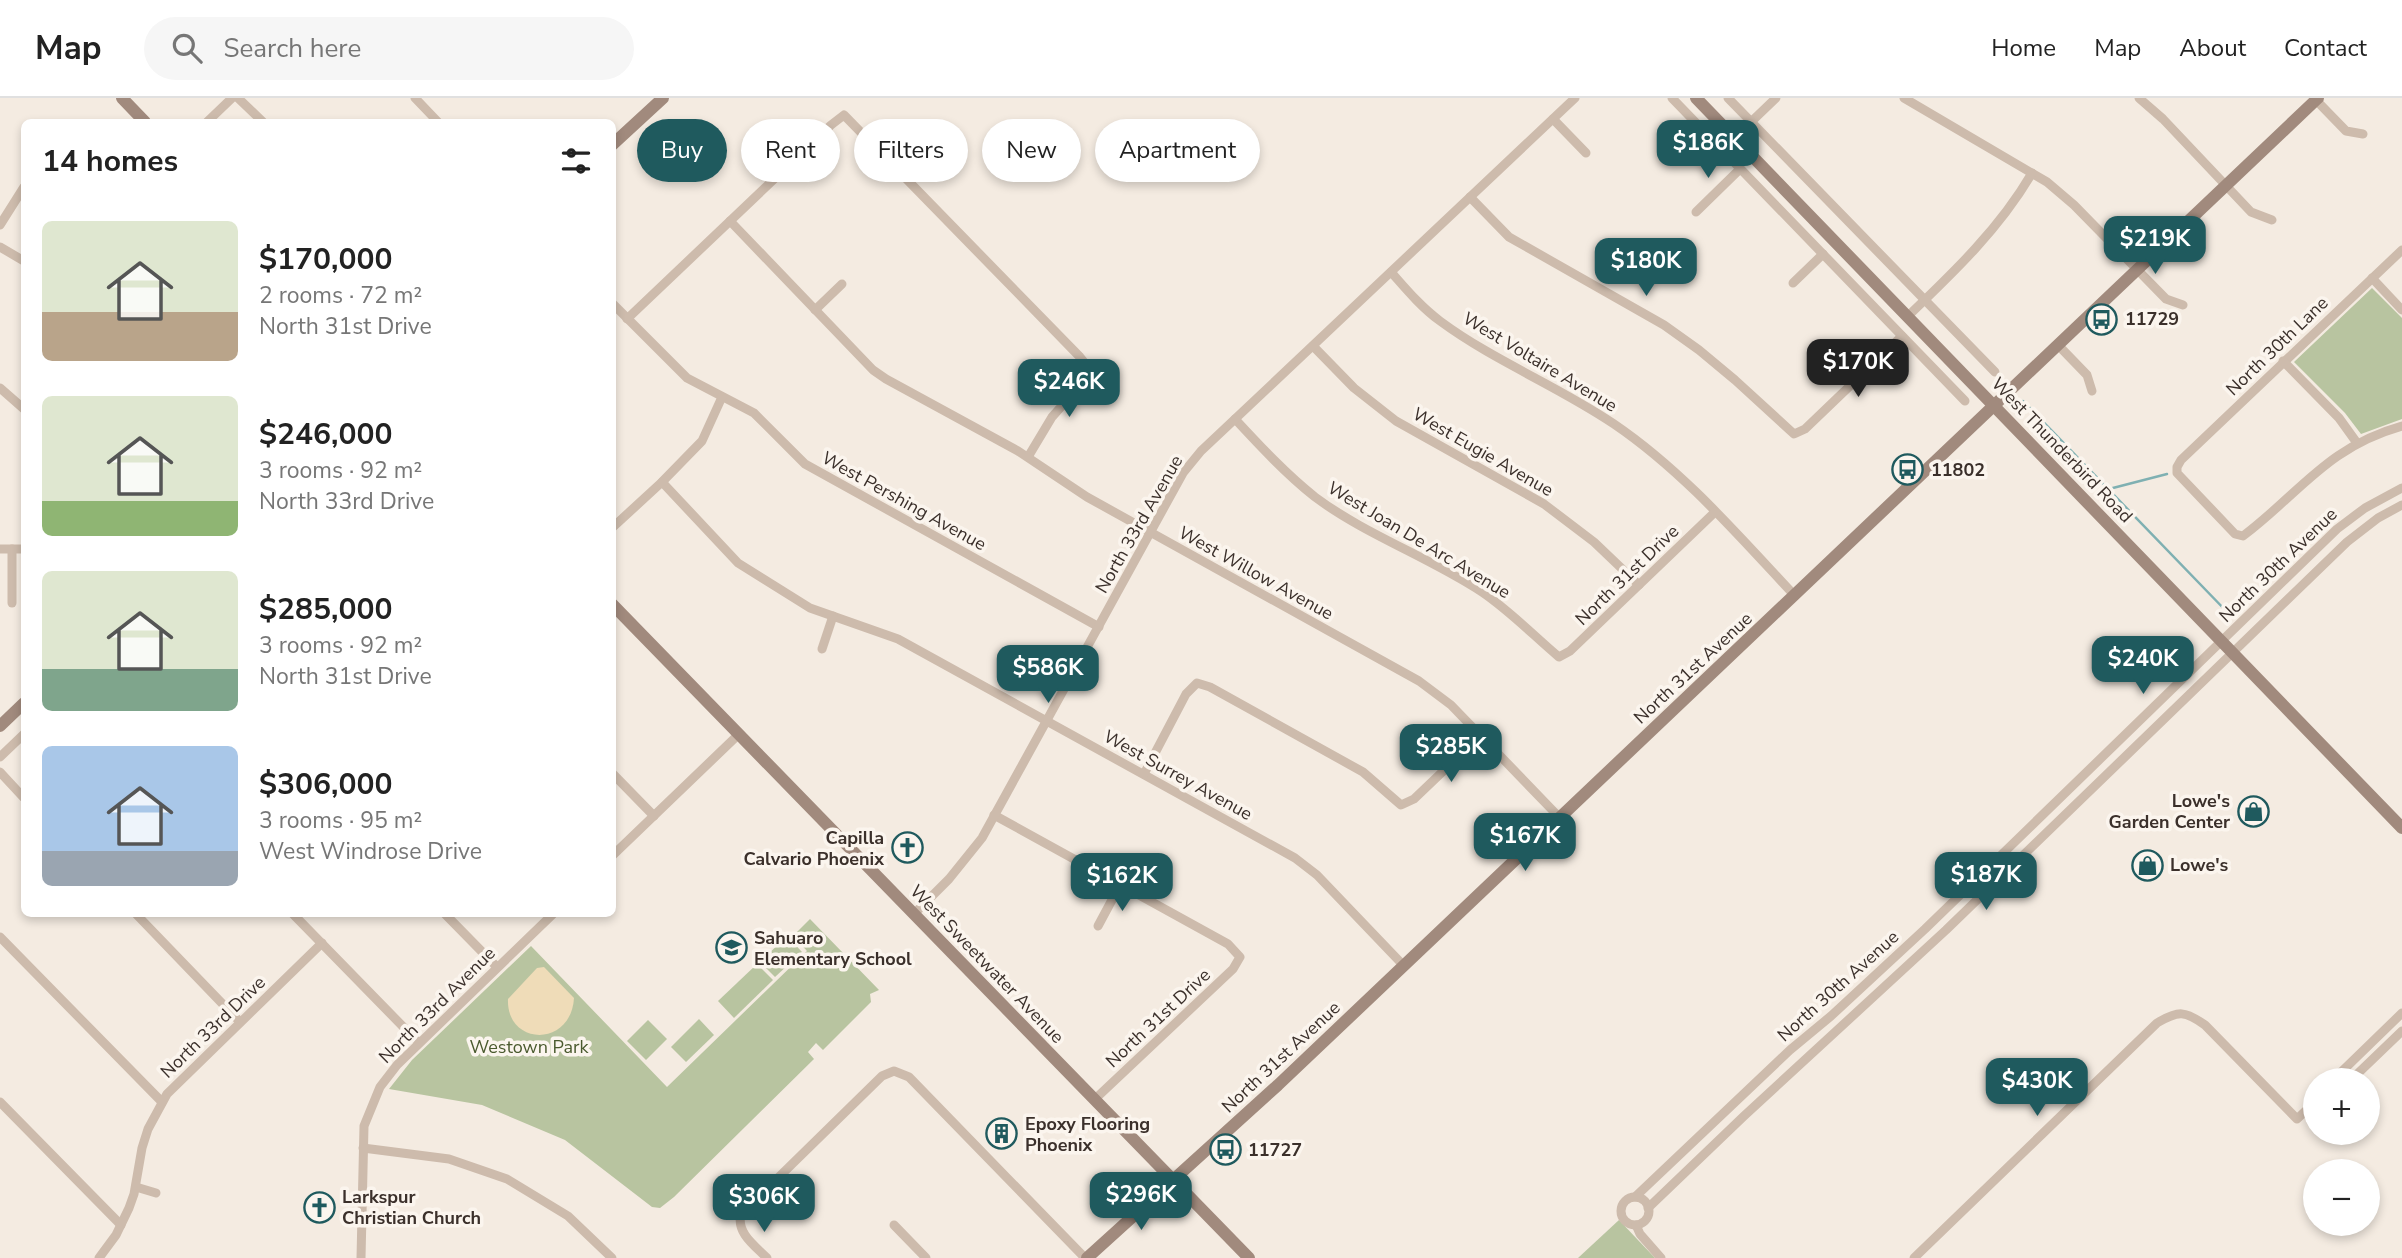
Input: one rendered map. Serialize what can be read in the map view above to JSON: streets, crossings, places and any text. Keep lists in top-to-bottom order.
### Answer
{
  "streets": {
    "street": [
      "North 30th Lane",
      "West Voltaire Avenue",
      "West Thunderbird Road",
      "West Eugie Avenue",
      "West Pershing Avenue",
      "North 33rd Avenue",
      "West Joan De Arc Avenue",
      "North 30th Avenue",
      "West Willow Avenue",
      "North 31st Drive",
      "North 31st Avenue",
      "West Surrey Avenue",
      "West Sweetwater Avenue",
      "North 33rd Drive"
    ]
  },
  "crossings": [
    ["West Voltaire Avenue", "North 33rd Avenue"],
    ["West Voltaire Avenue", "North 31st Drive"],
    ["West Voltaire Avenue", "North 31st Avenue"],
    ["West Thunderbird Road", "North 30th Avenue"],
    ["West Thunderbird Road", "North 31st Avenue"],
    ["West Eugie Avenue", "North 33rd Avenue"],
    ["West Eugie Avenue", "North 31st Drive"],
    ["West Pershing Avenue", "North 33rd Avenue"],
    ["North 33rd Avenue", "West Joan De Arc Avenue"],
    ["North 33rd Avenue", "West Willow Avenue"],
    ["North 33rd Avenue", "West Surrey Avenue"],
    ["North 33rd Avenue", "West Sweetwater Avenue"],
    ["West Joan De Arc Avenue", "North 31st Drive"],
    ["West Willow Avenue", "North 31st Avenue"],
    ["North 31st Drive", "West Sweetwater Avenue"],
    ["North 31st Avenue", "West Surrey Avenue"],
    ["North 31st Avenue", "West Sweetwater Avenue"]
  ],
  "parks": ["Westown Park"],
  "places": {
    "bus stop": ["11729", "11802", "11727"],
    "shop": ["Lowe's Garden Center", "Lowe's"],
    "church": ["Capilla Calvario Phoenix", "Larkspur Christian Church"],
    "school or university": ["Sahuaro Elementary School"],
    "building": ["Epoxy Flooring Phoenix"]
  },
  "page": {
    "header": "Map",
    "search": "Search here",
    "nav": [
      "Home",
      "Map",
      "About",
      "Contact"
    ],
    "chip": [
      "Buy",
      "Rent",
      "Filters",
      "New",
      "Apartment"
    ],
    "heading": "14 homes",
    "price": [
      "$186K",
      "$219K",
      "$180K",
      "$170K",
      "$246K",
      "$240K",
      "$586K",
      "$285K",
      "$167K",
      "$187K",
      "$162K",
      "$430K",
      "$296K",
      "$306K"
    ],
    "list": [
      {
        "name": "$170,000",
        "note": "2 rooms · 72 m² · North 31st Drive"
      },
      {
        "name": "$246,000",
        "note": "3 rooms · 92 m² · North 33rd Drive"
      },
      {
        "name": "$285,000",
        "note": "3 rooms · 92 m² · North 31st Drive"
      },
      {
        "name": "$306,000",
        "note": "3 rooms · 95 m² · West Windrose Drive"
      }
    ],
    "map_buttons": ["+", "−"]
  }
}
